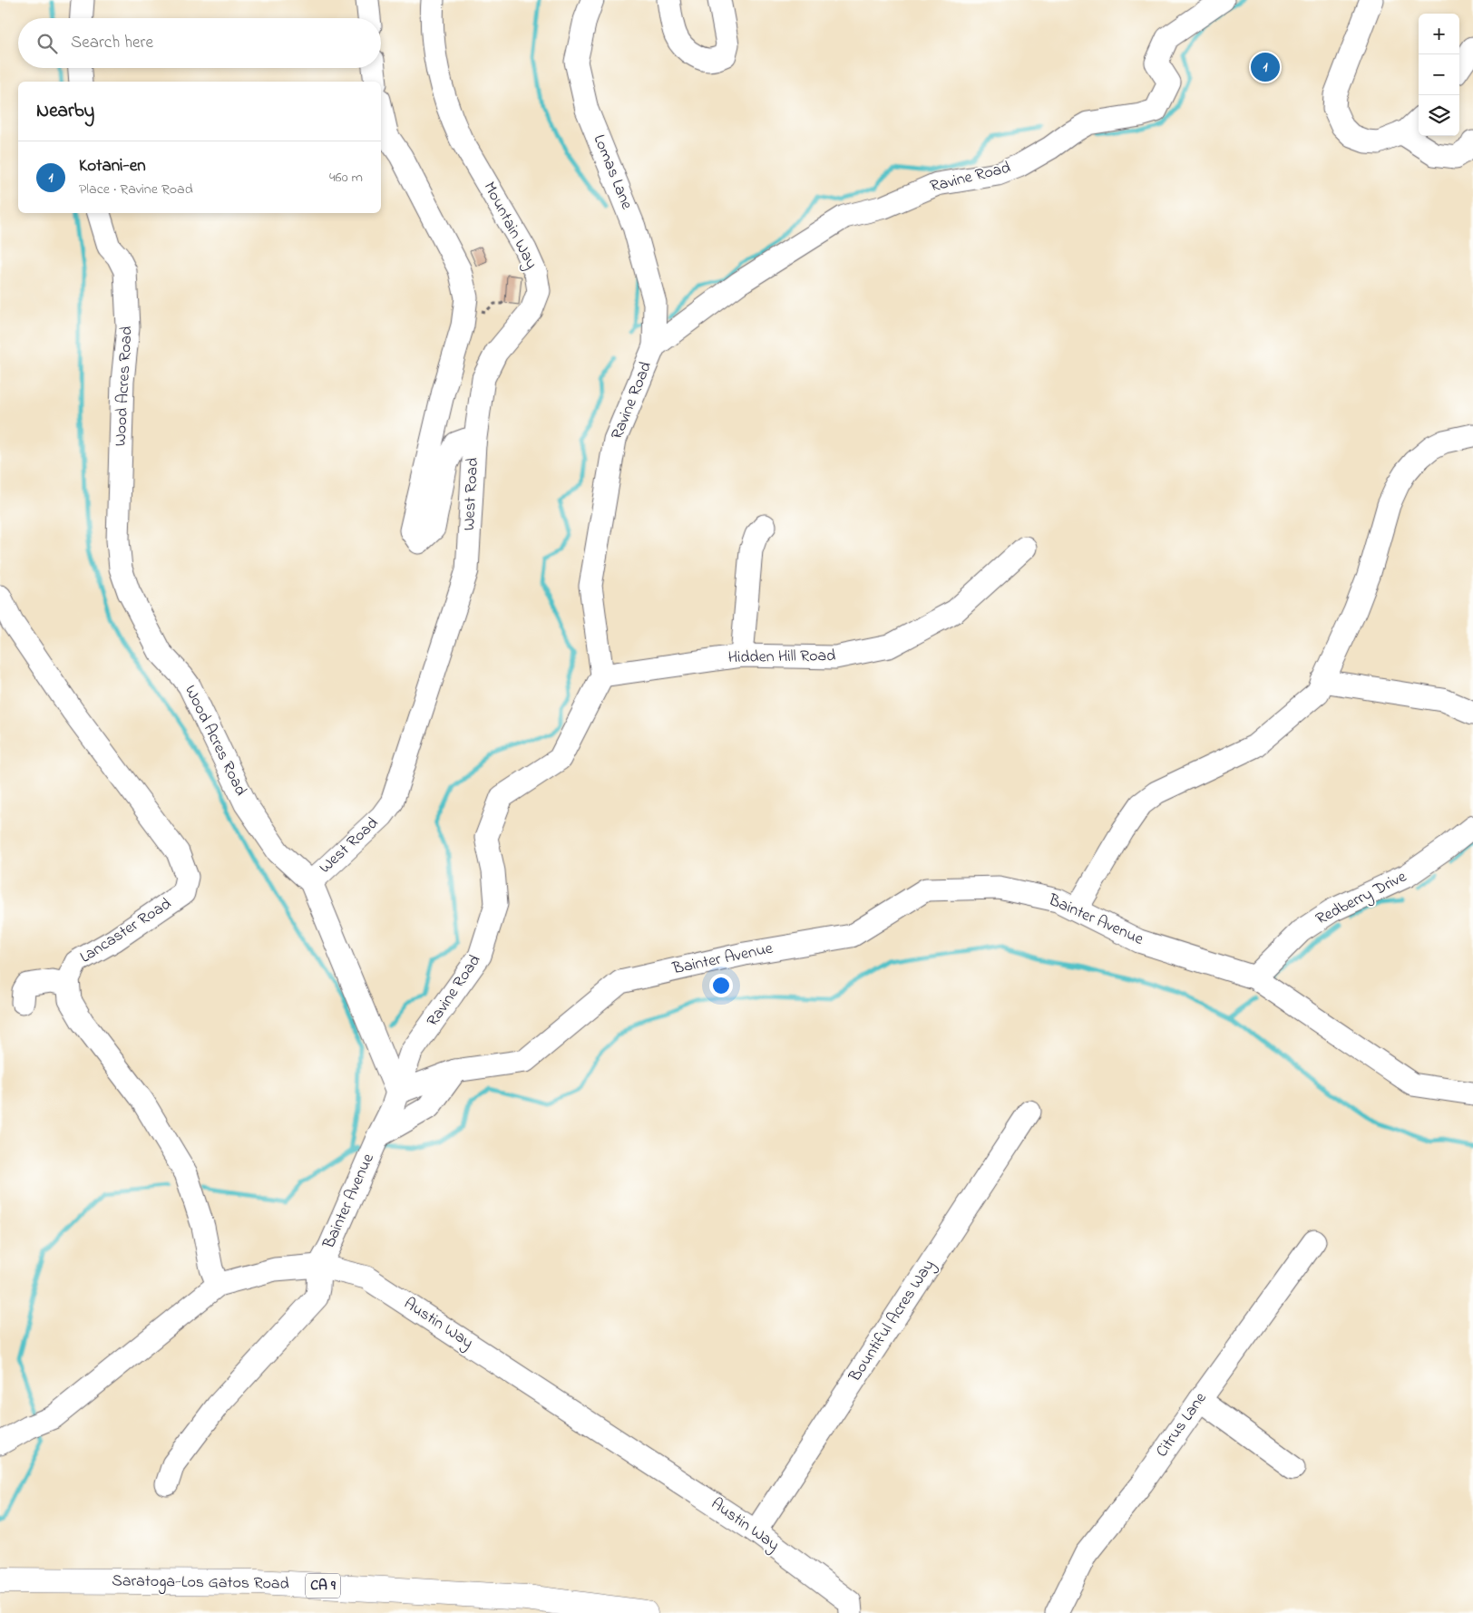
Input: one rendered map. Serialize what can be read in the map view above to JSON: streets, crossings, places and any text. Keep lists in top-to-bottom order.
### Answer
{
  "streets": {
    "main road": ["Saratoga-Los Gatos Road", "CA 9"],
    "street": [
      "Lomas Lane",
      "Ravine Road",
      "Mountain Way",
      "Wood Acres Road",
      "West Road",
      "Hidden Hill Road",
      "Redberry Drive",
      "Bainter Avenue",
      "Lancaster Road",
      "Bountiful Acres Way",
      "Austin Way",
      "Citrus Lane"
    ]
  },
  "crossings": [
    ["Lomas Lane", "Ravine Road"],
    ["Ravine Road", "Wood Acres Road"],
    ["Ravine Road", "Hidden Hill Road"],
    ["Ravine Road", "Bainter Avenue"],
    ["Mountain Way", "West Road"],
    ["Wood Acres Road", "West Road"],
    ["Wood Acres Road", "Bainter Avenue"],
    ["Redberry Drive", "Bainter Avenue"],
    ["Bainter Avenue", "Austin Way"],
    ["Bountiful Acres Way", "Austin Way"]
  ],
  "page": {
    "map_buttons": ["+", "−"],
    "search": "Search here",
    "pins": "1",
    "heading": "Nearby",
    "list": [
      {
        "mark": "1",
        "name": "Kotani-en",
        "note": "Place · Ravine Road",
        "value": "460 m"
      }
    ]
  }
}
